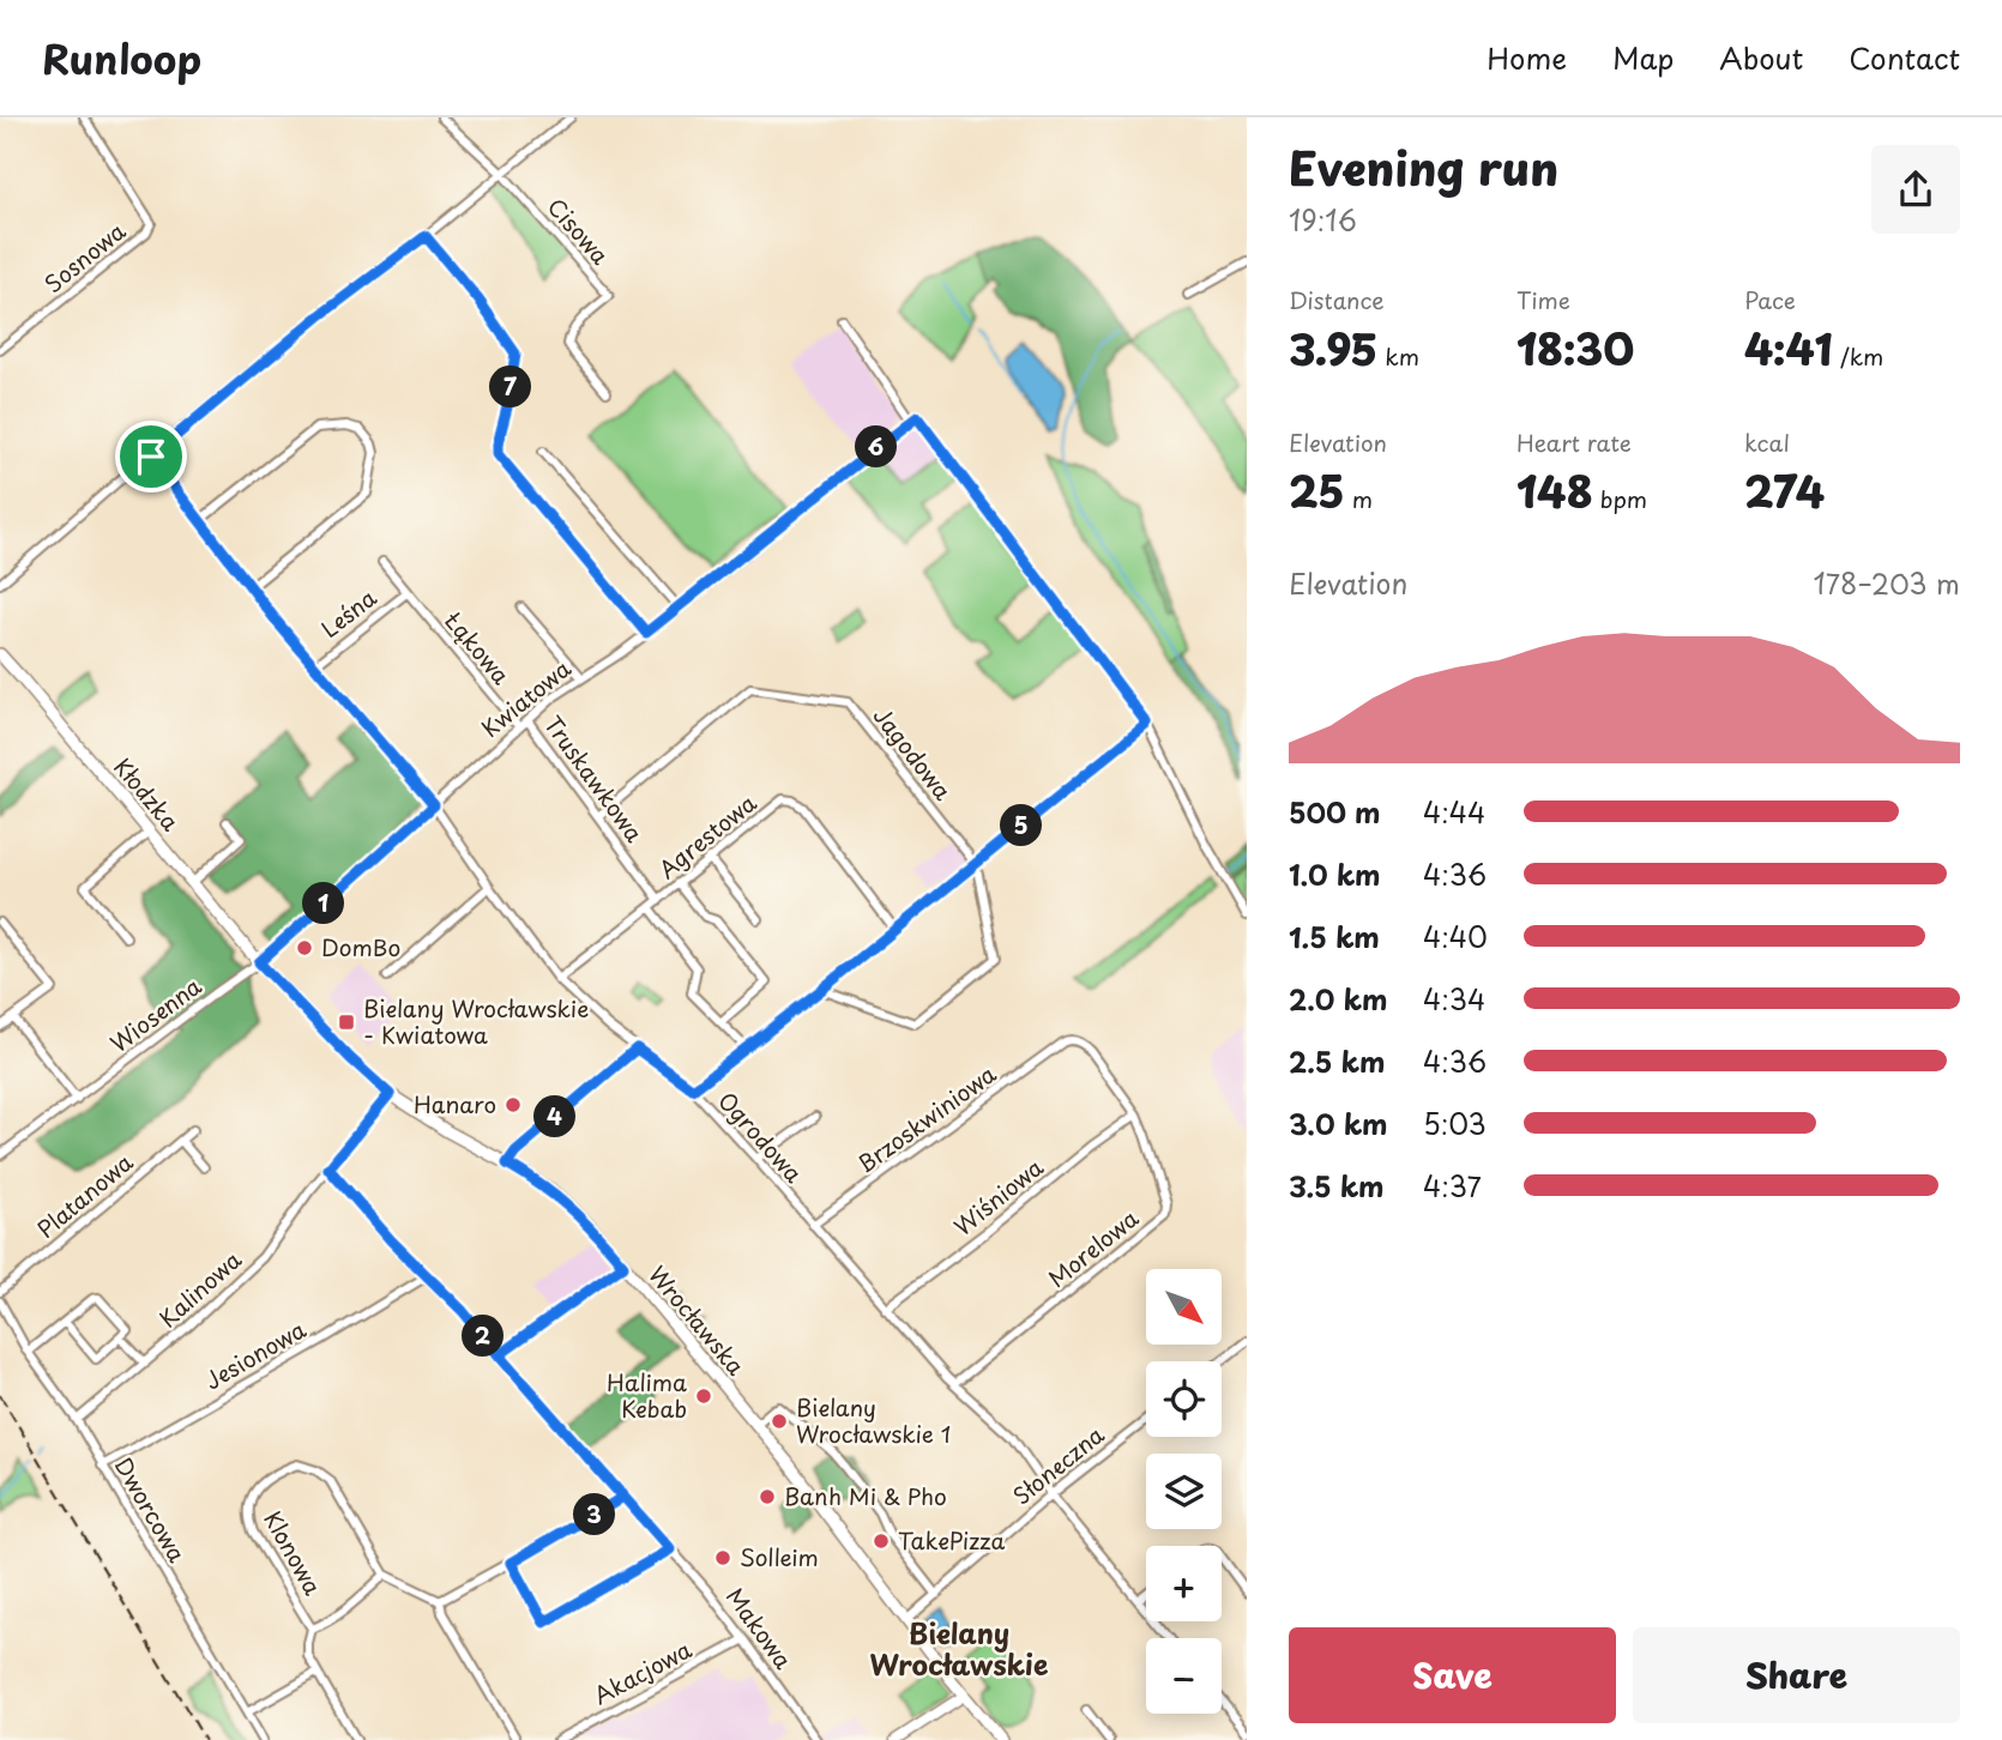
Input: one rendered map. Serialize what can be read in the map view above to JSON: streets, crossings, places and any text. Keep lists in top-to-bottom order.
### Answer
{
  "streets": {
    "main road": ["Kłodzka", "Wrocławska"],
    "street": [
      "Cisowa",
      "Sosnowa",
      "Leśna",
      "Łąkowa",
      "Kwiatowa",
      "Jagodowa",
      "Truskawkowa",
      "Agrestowa",
      "Wiosenna",
      "Brzoskwiniowa",
      "Ogrodowa",
      "Platanowa",
      "Wiśniowa",
      "Morelowa",
      "Kalinowa",
      "Jesionowa",
      "Słoneczna",
      "Dworcowa",
      "Klonowa",
      "Makowa",
      "Akacjowa"
    ]
  },
  "crossings": [
    ["Leśna", "Łąkowa"],
    ["Leśna", "Ogrodowa"],
    ["Łąkowa", "Kwiatowa"],
    ["Kwiatowa", "Truskawkowa"],
    ["Kwiatowa", "Kłodzka"],
    ["Kwiatowa", "Wiosenna"],
    ["Kwiatowa", "Ogrodowa"],
    ["Kwiatowa", "Wrocławska"],
    ["Jagodowa", "Truskawkowa"],
    ["Truskawkowa", "Agrestowa"],
    ["Kłodzka", "Wiosenna"],
    ["Kłodzka", "Wrocławska"],
    ["Agrestowa", "Ogrodowa"],
    ["Wiosenna", "Wrocławska"],
    ["Brzoskwiniowa", "Ogrodowa"],
    ["Brzoskwiniowa", "Morelowa"],
    ["Ogrodowa", "Wiśniowa"],
    ["Ogrodowa", "Morelowa"],
    ["Ogrodowa", "Słoneczna"],
    ["Wiśniowa", "Morelowa"],
    ["Kalinowa", "Dworcowa"],
    ["Kalinowa", "Makowa"],
    ["Wrocławska", "Słoneczna"],
    ["Jesionowa", "Dworcowa"],
    ["Jesionowa", "Makowa"],
    ["Makowa", "Akacjowa"]
  ],
  "districts": ["Bielany Wrocławskie"],
  "places": {
    "other": [
      "DomBo",
      "Hanaro",
      "Halima Kebab",
      "Bielany Wrocławskie 1",
      "Banh Mi & Pho",
      "TakePizza",
      "Solleim"
    ],
    "transit": ["Bielany Wrocławskie - Kwiatowa"]
  },
  "north": "bottom right",
  "page": {
    "header": "Runloop",
    "nav": [
      "Home",
      "Map",
      "About",
      "Contact"
    ],
    "heading": ["Evening run", "19:16"],
    "stats": [
      ["Distance", "3.95 km"],
      ["Time", "18:30"],
      ["Pace", "4:41 /km"],
      ["Elevation", "25 m"],
      ["Heart rate", "148 bpm"],
      ["kcal", "274"]
    ],
    "pins": [
      "7",
      "6",
      "5",
      "1",
      "4",
      "2",
      "3"
    ],
    "chart": ["Elevation", "178–203 m"],
    "list": [
      {
        "name": "500 m",
        "note": "4:44"
      },
      {
        "name": "1.0 km",
        "note": "4:36"
      },
      {
        "name": "1.5 km",
        "note": "4:40"
      },
      {
        "name": "2.0 km",
        "note": "4:34"
      },
      {
        "name": "2.5 km",
        "note": "4:36"
      },
      {
        "name": "3.0 km",
        "note": "5:03"
      },
      {
        "name": "3.5 km",
        "note": "4:37"
      }
    ],
    "map_buttons": ["+", "−"],
    "buttons": ["Save", "Share"]
  }
}
